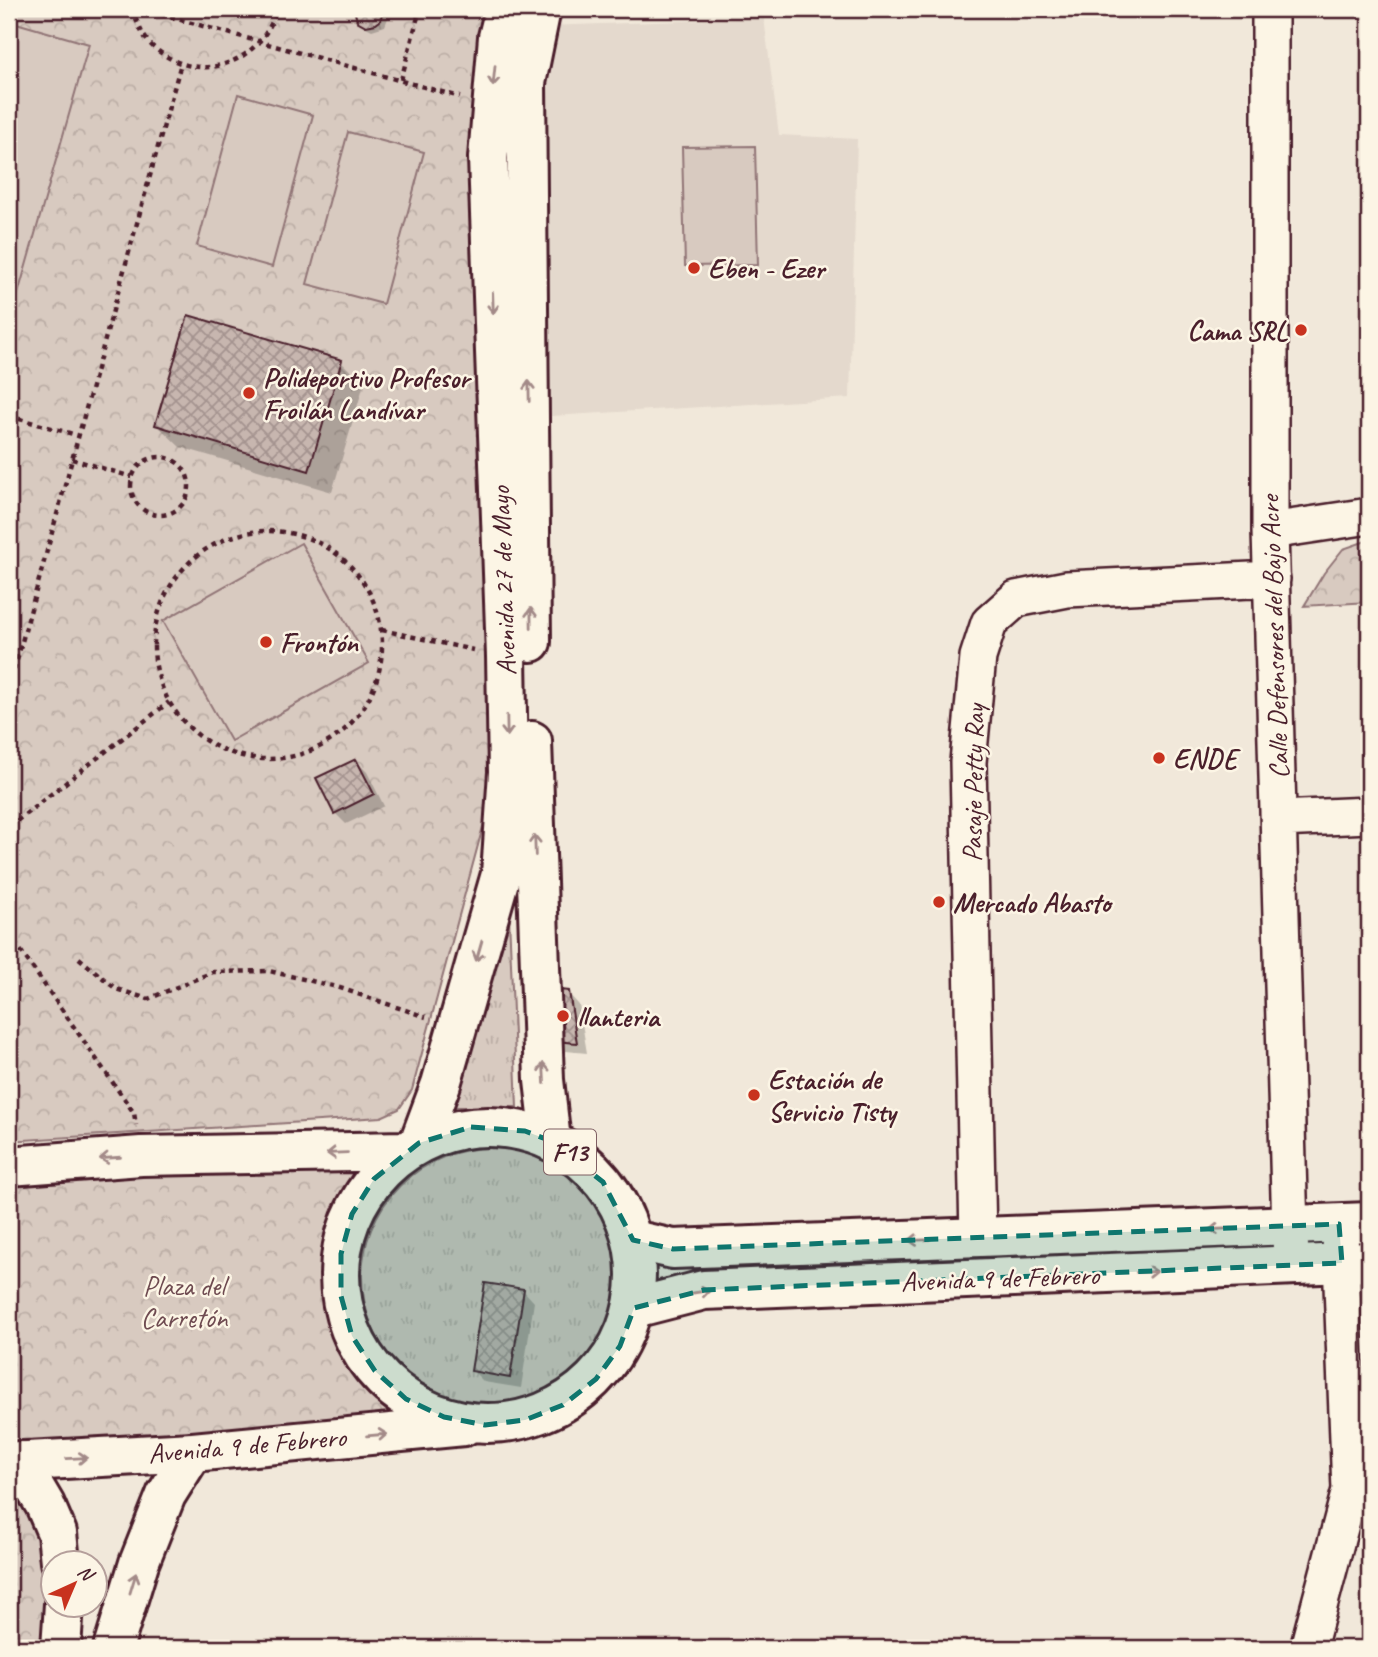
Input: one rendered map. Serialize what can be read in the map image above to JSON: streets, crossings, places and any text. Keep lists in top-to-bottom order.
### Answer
{
  "streets": {
    "main road": ["Avenida 27 de Mayo", "F13", "Avenida 9 de Febrero"],
    "street": ["Calle Defensores del Bajo Acre", "Pasaje Petty Ray"]
  },
  "crossings": [
    ["Avenida 27 de Mayo", "F13"],
    ["Calle Defensores del Bajo Acre", "Pasaje Petty Ray"],
    ["Calle Defensores del Bajo Acre", "Avenida 9 de Febrero"],
    ["Pasaje Petty Ray", "Avenida 9 de Febrero"],
    ["F13", "Avenida 9 de Febrero"]
  ],
  "parks": ["Plaza del Carretón"],
  "places": [
    "Eben - Ezer",
    "Cama SRL",
    "Polideportivo Profesor Froilán Landívar",
    "Frontón",
    "ENDE",
    "Mercado Abasto",
    "llanteria",
    "Estación de Servicio Tisty"
  ],
  "north": "top right"
}
